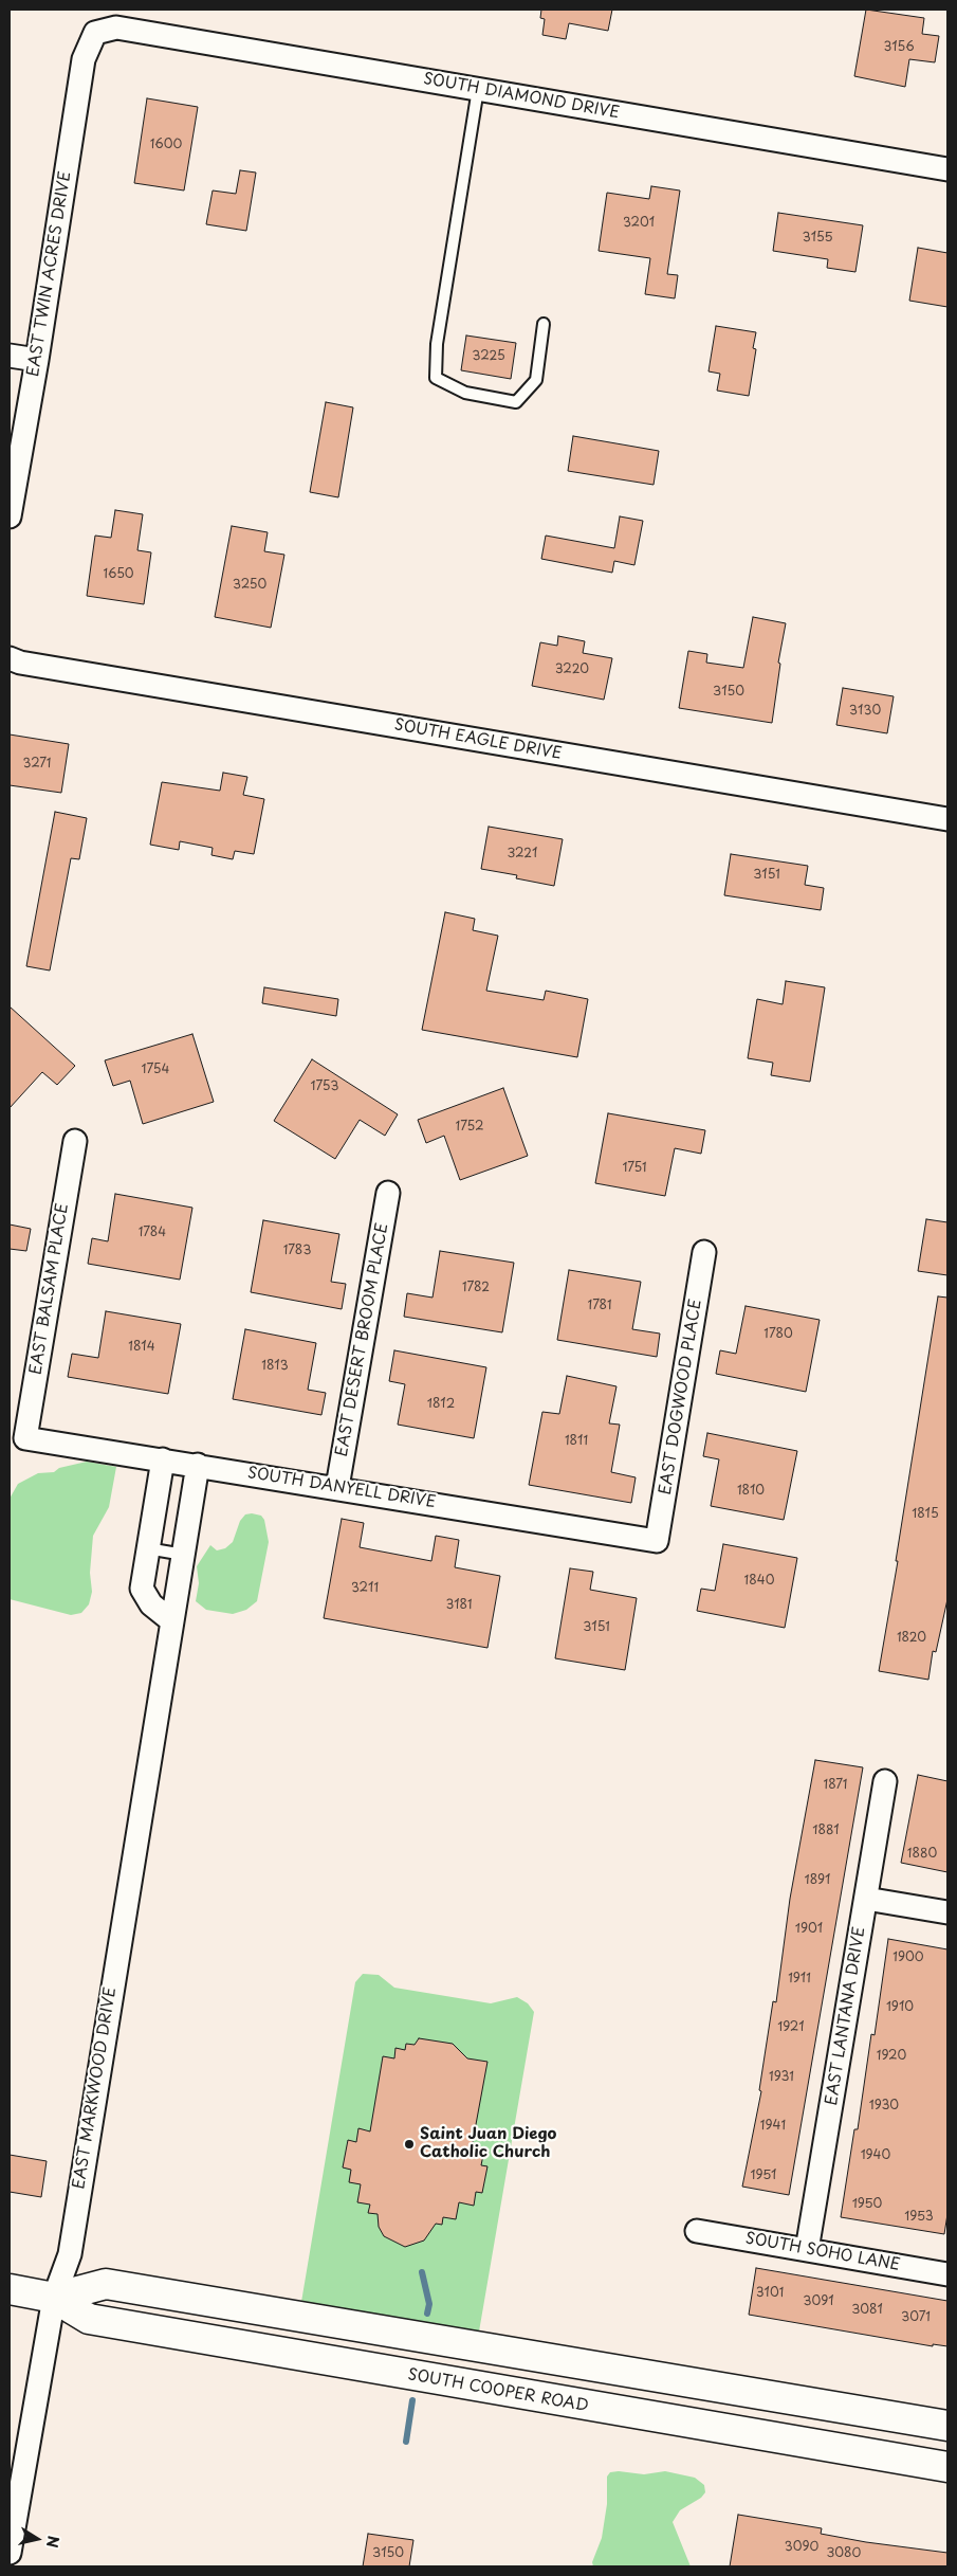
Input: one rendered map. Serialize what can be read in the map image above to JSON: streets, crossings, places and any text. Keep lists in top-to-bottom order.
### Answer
{
  "streets": {
    "main road": ["SOUTH COOPER ROAD"],
    "street": [
      "SOUTH DIAMOND DRIVE",
      "EAST TWIN ACRES DRIVE",
      "SOUTH EAGLE DRIVE",
      "EAST BALSAM PLACE",
      "EAST DESERT BROOM PLACE",
      "EAST DOGWOOD PLACE",
      "SOUTH DANYELL DRIVE",
      "EAST LANTANA DRIVE",
      "EAST MARKWOOD DRIVE",
      "SOUTH SOHO LANE"
    ]
  },
  "crossings": [
    ["SOUTH DIAMOND DRIVE", "EAST TWIN ACRES DRIVE"],
    ["EAST BALSAM PLACE", "SOUTH DANYELL DRIVE"],
    ["EAST DESERT BROOM PLACE", "SOUTH DANYELL DRIVE"],
    ["EAST DOGWOOD PLACE", "SOUTH DANYELL DRIVE"],
    ["SOUTH DANYELL DRIVE", "EAST MARKWOOD DRIVE"],
    ["EAST LANTANA DRIVE", "SOUTH SOHO LANE"],
    ["EAST MARKWOOD DRIVE", "SOUTH COOPER ROAD"]
  ],
  "places": ["Saint Juan Diego Catholic Church"],
  "house_numbers": [
    "3156",
    "1600",
    "3201",
    "3155",
    "3225",
    "1650",
    "3250",
    "3220",
    "3150",
    "3130",
    "3271",
    "3221",
    "3151",
    "1754",
    "1753",
    "1752",
    "1751",
    "1784",
    "1783",
    "1782",
    "1781",
    "1780",
    "1814",
    "1813",
    "1812",
    "1811",
    "1810",
    "1815",
    "1840",
    "3211",
    "3181",
    "3151",
    "1820",
    "1871",
    "1881",
    "1880",
    "1891",
    "1901",
    "1900",
    "1911",
    "1910",
    "1921",
    "1920",
    "1931",
    "1930",
    "1941",
    "1940",
    "1951",
    "1950",
    "1953",
    "3101",
    "3091",
    "3081",
    "3071",
    "3090",
    "3150",
    "3080"
  ],
  "north": "right"
}
